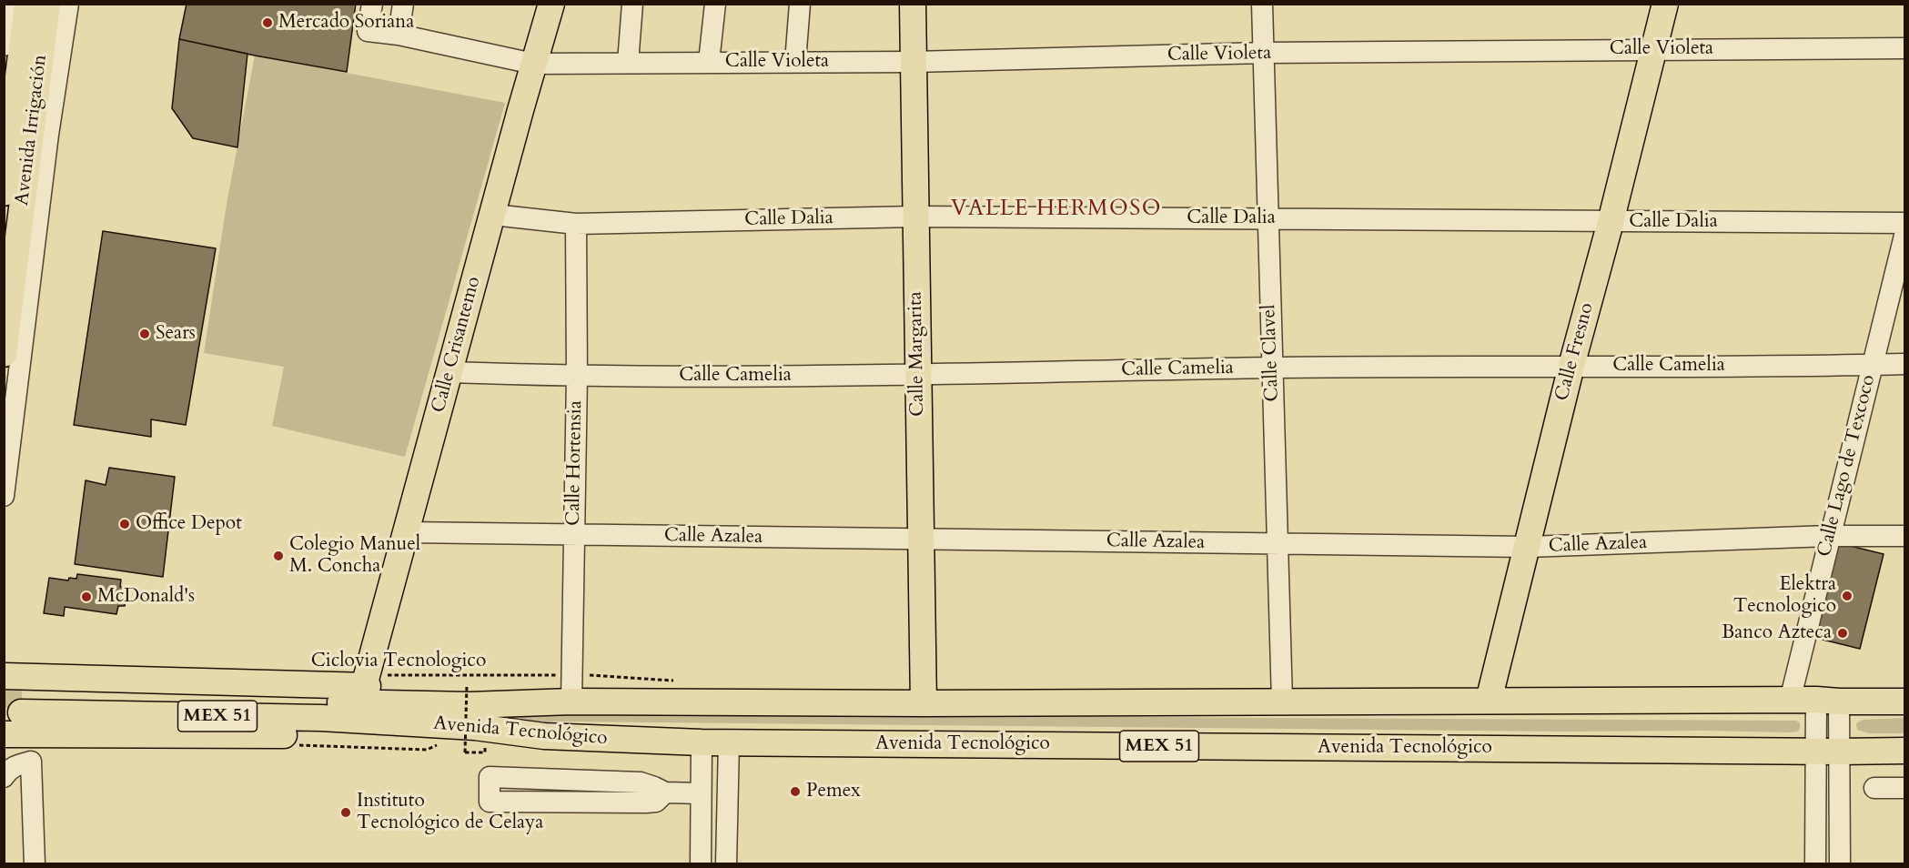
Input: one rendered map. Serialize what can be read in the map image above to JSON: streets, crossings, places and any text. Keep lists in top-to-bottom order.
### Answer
{
  "streets": {
    "main road": [
      "Avenida Irrigación",
      "Calle Crisantemo",
      "Calle Fresno",
      "Calle Margarita",
      "MEX 51",
      "Avenida Tecnológico"
    ],
    "street": [
      "Calle Violeta",
      "Calle Dalia",
      "Calle Clavel",
      "Calle Camelia",
      "Calle Hortensia",
      "Calle Lago de Texcoco",
      "Calle Azalea"
    ],
    "path": ["Ciclovia Tecnologico"]
  },
  "crossings": [
    ["Calle Violeta", "Calle Crisantemo"],
    ["Calle Violeta", "Calle Fresno"],
    ["Calle Violeta", "Calle Clavel"],
    ["Calle Violeta", "Calle Margarita"],
    ["Calle Dalia", "Calle Crisantemo"],
    ["Calle Dalia", "Calle Fresno"],
    ["Calle Dalia", "Calle Clavel"],
    ["Calle Dalia", "Calle Margarita"],
    ["Calle Dalia", "Calle Hortensia"],
    ["Calle Crisantemo", "Calle Camelia"],
    ["Calle Crisantemo", "Calle Azalea"],
    ["Calle Crisantemo", "Ciclovia Tecnologico"],
    ["Calle Fresno", "Calle Camelia"],
    ["Calle Fresno", "Calle Azalea"],
    ["Calle Fresno", "Avenida Tecnológico"],
    ["Calle Clavel", "Calle Camelia"],
    ["Calle Clavel", "Calle Azalea"],
    ["Calle Clavel", "Avenida Tecnológico"],
    ["Calle Margarita", "Calle Camelia"],
    ["Calle Margarita", "Calle Azalea"],
    ["Calle Margarita", "Avenida Tecnológico"],
    ["Calle Camelia", "Calle Hortensia"],
    ["Calle Camelia", "Calle Lago de Texcoco"],
    ["Calle Hortensia", "Calle Azalea"],
    ["Calle Hortensia", "Ciclovia Tecnologico"],
    ["Calle Hortensia", "Avenida Tecnológico"],
    ["Calle Lago de Texcoco", "Calle Azalea"],
    ["Calle Lago de Texcoco", "Avenida Tecnológico"]
  ],
  "districts": ["VALLE HERMOSO"],
  "places": [
    "Mercado Soriana",
    "Sears",
    "Office Depot",
    "Colegio Manuel M. Concha",
    "Elektra Tecnologico",
    "McDonald's",
    "Banco Azteca",
    "Pemex",
    "Instituto Tecnológico de Celaya"
  ]
}
